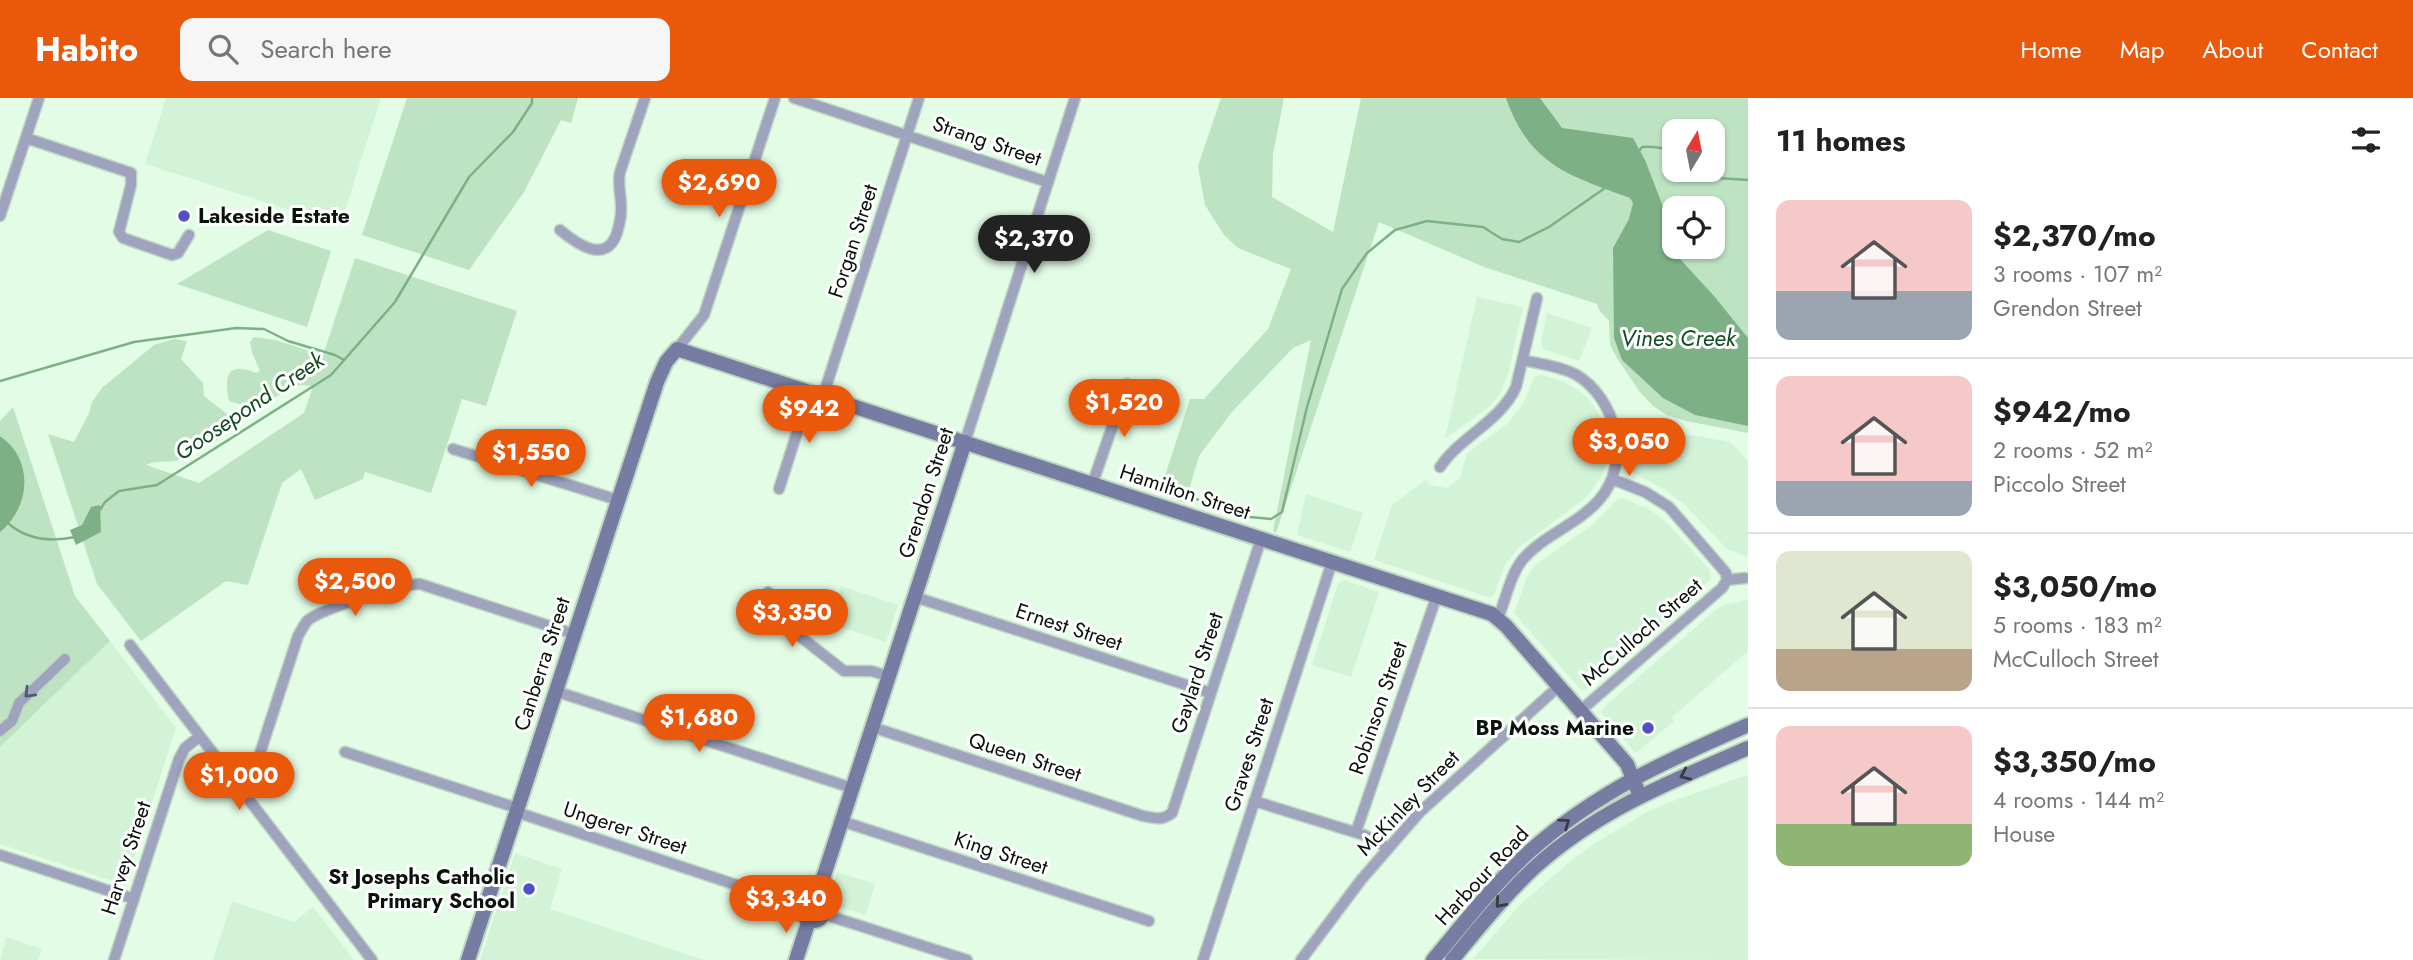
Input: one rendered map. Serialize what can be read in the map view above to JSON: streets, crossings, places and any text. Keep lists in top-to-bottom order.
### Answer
{
  "streets": {
    "street": [
      "Strang Street",
      "Forgan Street",
      "Hamilton Street",
      "Grendon Street",
      "Ernest Street",
      "McCulloch Street",
      "Canberra Street",
      "Gaylard Street",
      "Robinson Street",
      "Graves Street",
      "Queen Street",
      "McKinley Street",
      "Ungerer Street",
      "King Street",
      "Harvey Street",
      "Harbour Road"
    ]
  },
  "crossings": [
    ["Strang Street", "Forgan Street"],
    ["Strang Street", "Grendon Street"],
    ["Forgan Street", "Hamilton Street"],
    ["Hamilton Street", "Grendon Street"],
    ["Hamilton Street", "McCulloch Street"],
    ["Hamilton Street", "Canberra Street"],
    ["Hamilton Street", "Gaylard Street"],
    ["Hamilton Street", "Robinson Street"],
    ["Hamilton Street", "Graves Street"],
    ["Hamilton Street", "McKinley Street"],
    ["Hamilton Street", "Harbour Road"],
    ["Grendon Street", "Ernest Street"],
    ["Grendon Street", "Queen Street"],
    ["Grendon Street", "Ungerer Street"],
    ["Grendon Street", "King Street"],
    ["Ernest Street", "Gaylard Street"],
    ["Canberra Street", "Ungerer Street"],
    ["Gaylard Street", "Queen Street"]
  ],
  "water": ["Vines Creek", "Goosepond Creek"],
  "places": ["Lakeside Estate", "BP Moss Marine", "St Josephs Catholic Primary School"],
  "north": "top",
  "page": {
    "header": "Habito",
    "search": "Search here",
    "nav": [
      "Home",
      "Map",
      "About",
      "Contact"
    ],
    "heading": "11 homes",
    "price": [
      "$2,690",
      "$2,370",
      "$1,520",
      "$942",
      "$3,050",
      "$1,550",
      "$2,500",
      "$3,350",
      "$1,680",
      "$1,000",
      "$3,340"
    ],
    "list": [
      {
        "name": "$2,370/mo",
        "note": "3 rooms · 107 m² · Grendon Street"
      },
      {
        "name": "$942/mo",
        "note": "2 rooms · 52 m² · Piccolo Street"
      },
      {
        "name": "$3,050/mo",
        "note": "5 rooms · 183 m² · McCulloch Street"
      },
      {
        "name": "$3,350/mo",
        "note": "4 rooms · 144 m² · House"
      }
    ]
  }
}
